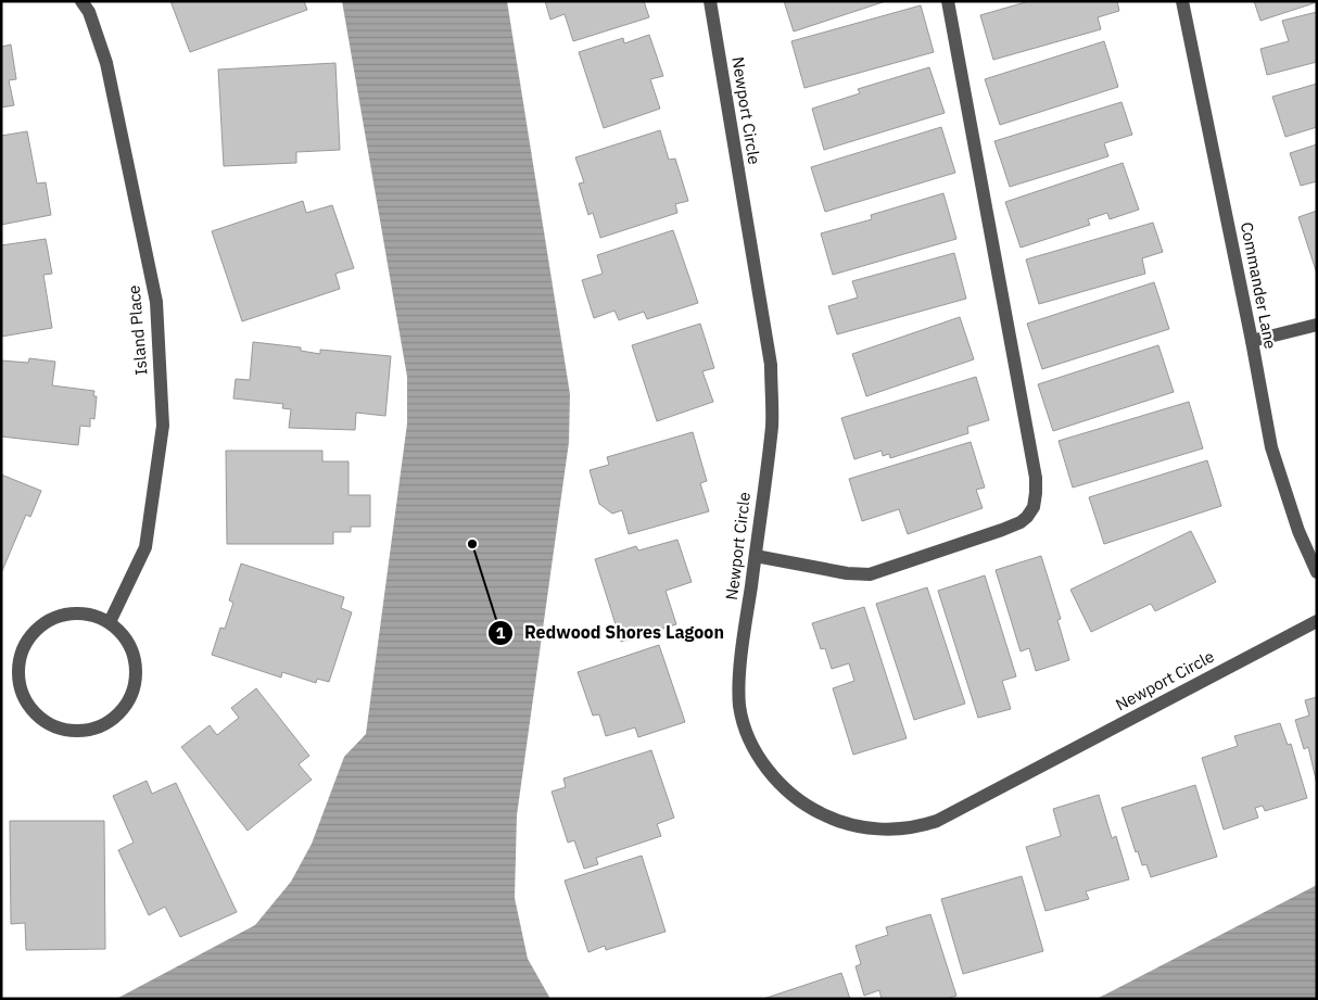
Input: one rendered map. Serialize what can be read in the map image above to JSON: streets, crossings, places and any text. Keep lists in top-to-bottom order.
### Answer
{
  "streets": {
    "street": ["Newport Circle", "Commander Lane", "Island Place"]
  },
  "places": ["Redwood Shores Lagoon"]
}
